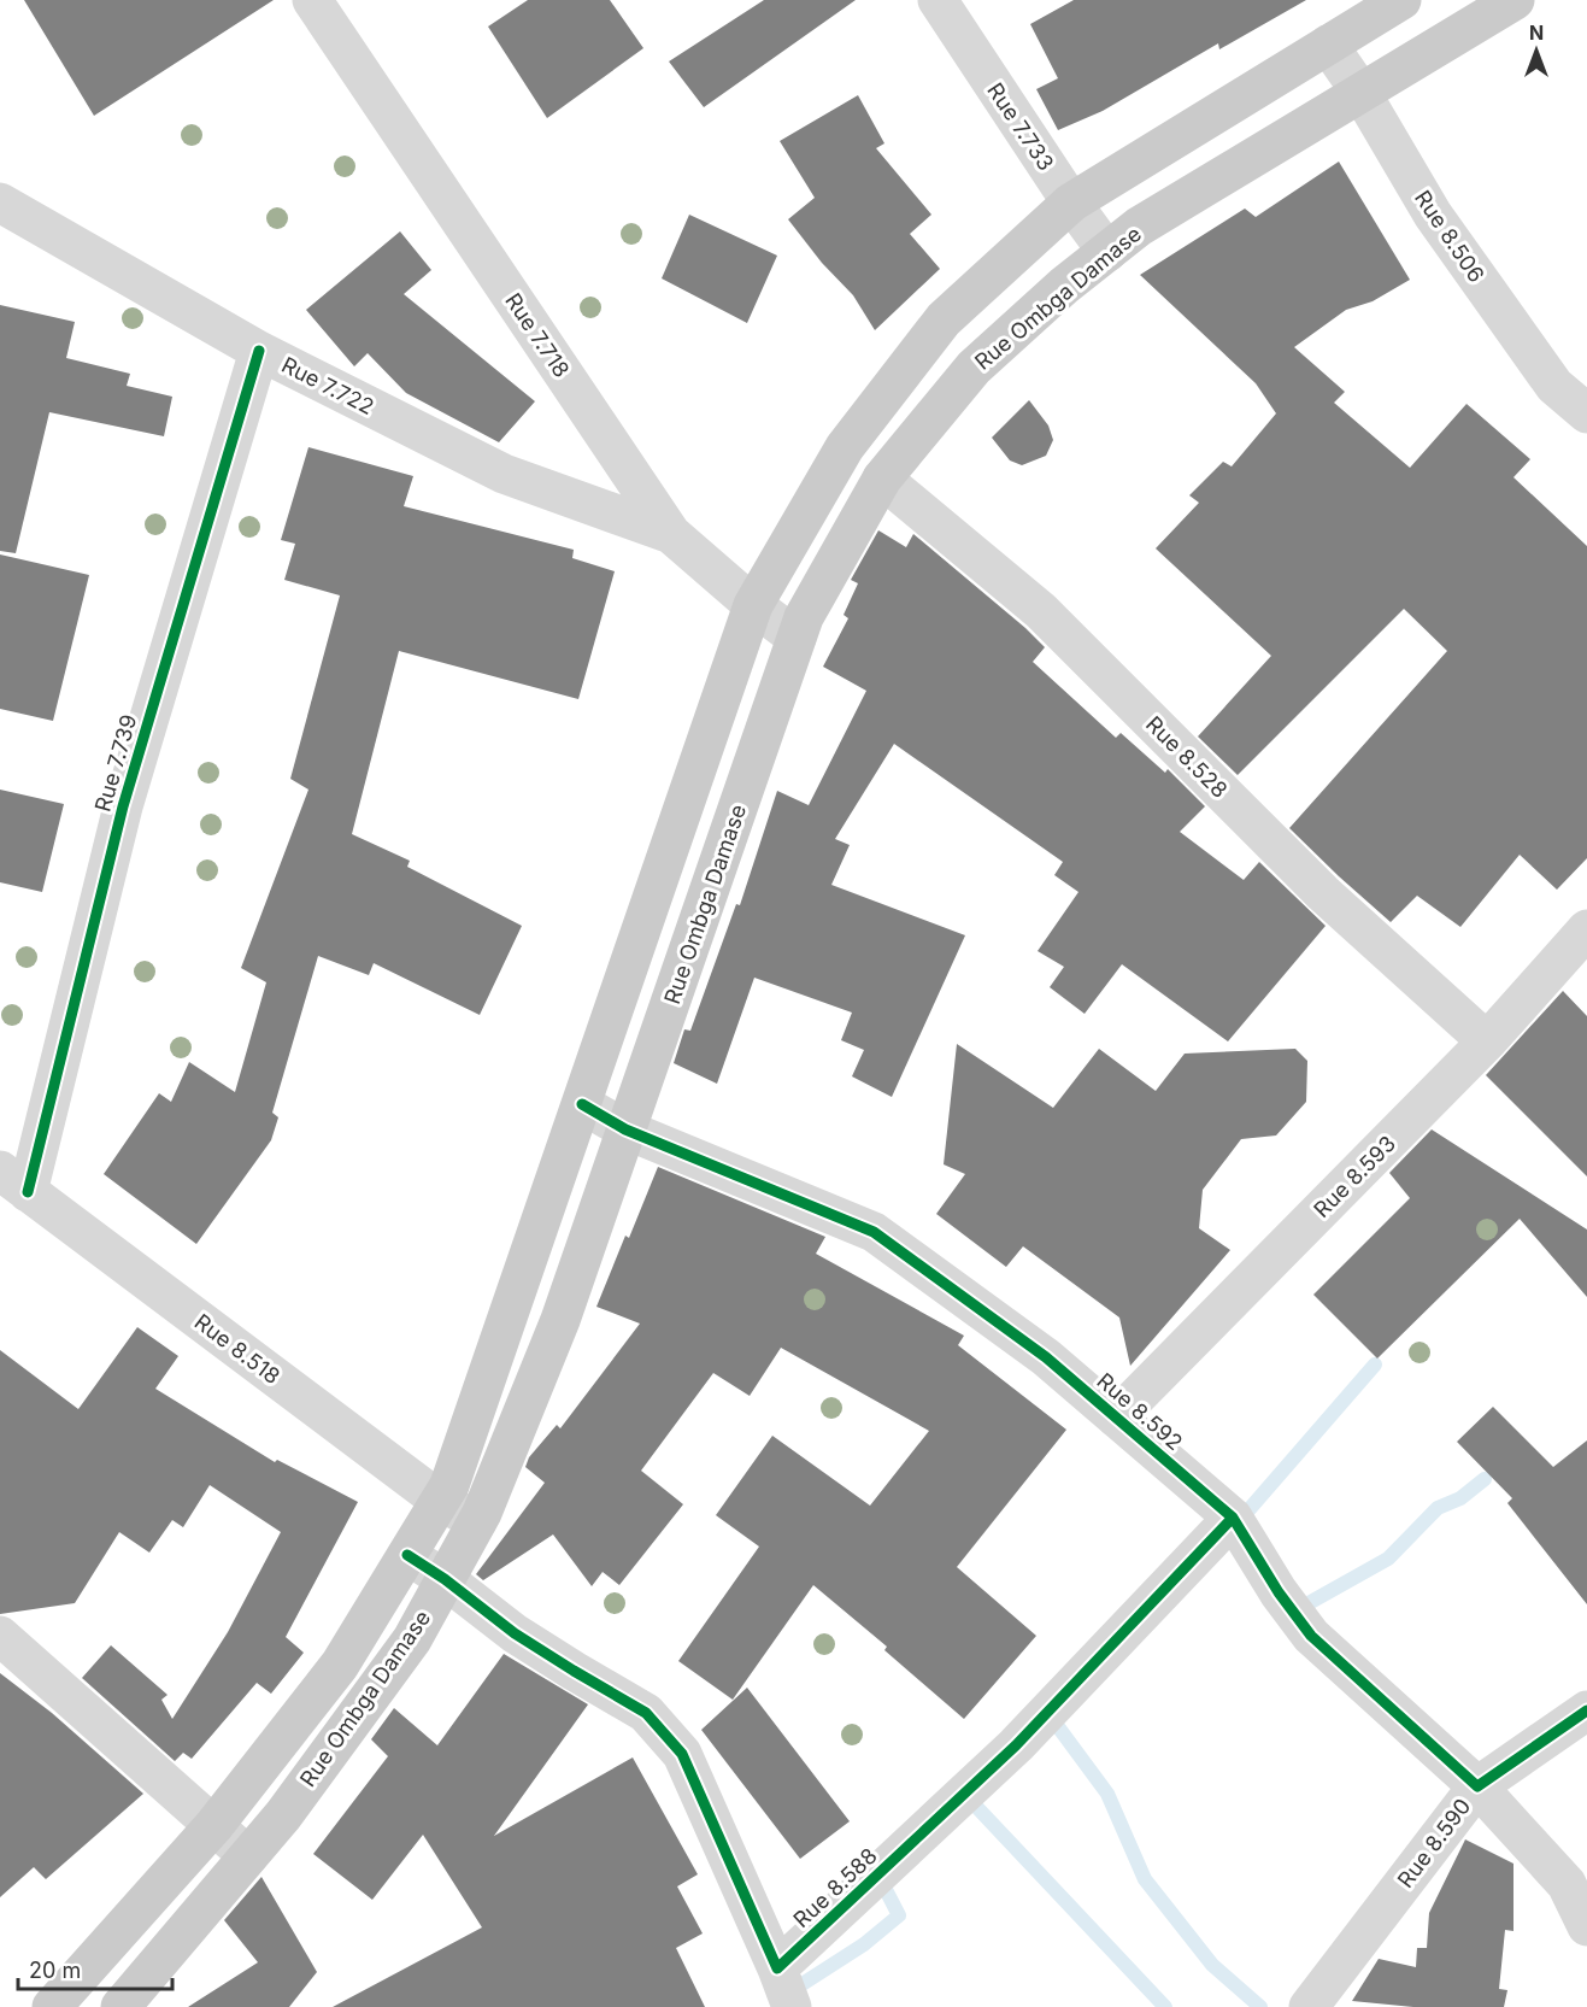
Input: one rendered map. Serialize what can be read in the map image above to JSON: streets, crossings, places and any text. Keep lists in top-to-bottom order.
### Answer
{
  "streets": {
    "main road": ["Rue Ombga Damase"],
    "street": [
      "Rue 7.733",
      "Rue 8.506",
      "Rue 7.718",
      "Rue 7.722",
      "Rue 8.528",
      "Rue 7.739",
      "Rue 8.593",
      "Rue 8.518",
      "Rue 8.592",
      "Rue 8.590",
      "Rue 8.588"
    ]
  },
  "crossings": [
    ["Rue 7.733", "Rue Ombga Damase"],
    ["Rue 8.506", "Rue Ombga Damase"],
    ["Rue Ombga Damase", "Rue 7.718"],
    ["Rue Ombga Damase", "Rue 8.528"],
    ["Rue Ombga Damase", "Rue 8.518"],
    ["Rue Ombga Damase", "Rue 8.592"],
    ["Rue Ombga Damase", "Rue 8.588"],
    ["Rue 7.718", "Rue 7.722"],
    ["Rue 7.722", "Rue 7.739"],
    ["Rue 8.528", "Rue 8.593"],
    ["Rue 7.739", "Rue 8.518"],
    ["Rue 8.593", "Rue 8.592"],
    ["Rue 8.592", "Rue 8.590"],
    ["Rue 8.592", "Rue 8.588"]
  ],
  "scale_bar": "20 m",
  "north": "top"
}
